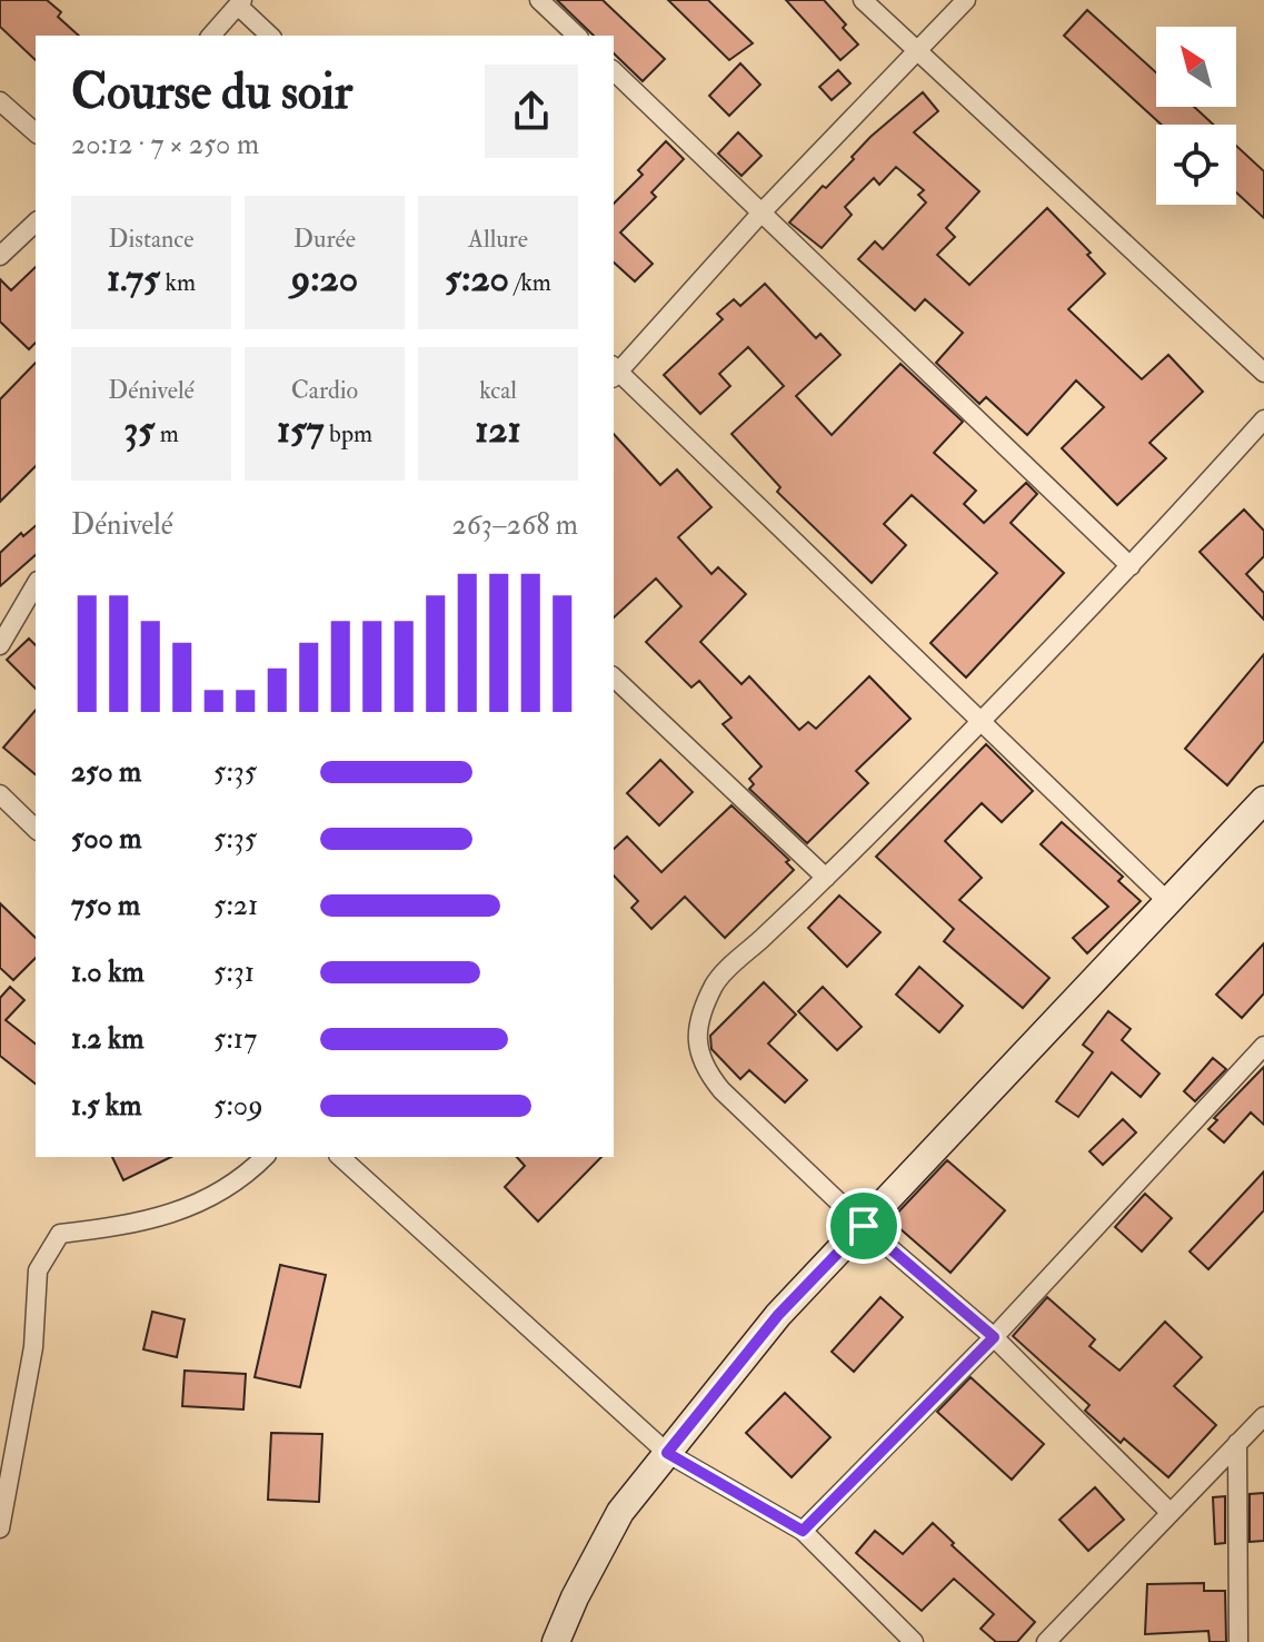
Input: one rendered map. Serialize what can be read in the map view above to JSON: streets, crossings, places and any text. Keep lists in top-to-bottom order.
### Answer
{
  "north": "top left",
  "page": {
    "heading": ["Course du soir", "20:12 · 7 × 250 m"],
    "stats": [
      ["Distance", "1.75 km"],
      ["Durée", "9:20"],
      ["Allure", "5:20 /km"],
      ["Dénivelé", "35 m"],
      ["Cardio", "157 bpm"],
      ["kcal", "121"]
    ],
    "chart": ["Dénivelé", "263–268 m"],
    "list": [
      {
        "name": "250 m",
        "note": "5:35"
      },
      {
        "name": "500 m",
        "note": "5:35"
      },
      {
        "name": "750 m",
        "note": "5:21"
      },
      {
        "name": "1.0 km",
        "note": "5:31"
      },
      {
        "name": "1.2 km",
        "note": "5:17"
      },
      {
        "name": "1.5 km",
        "note": "5:09"
      }
    ]
  }
}
